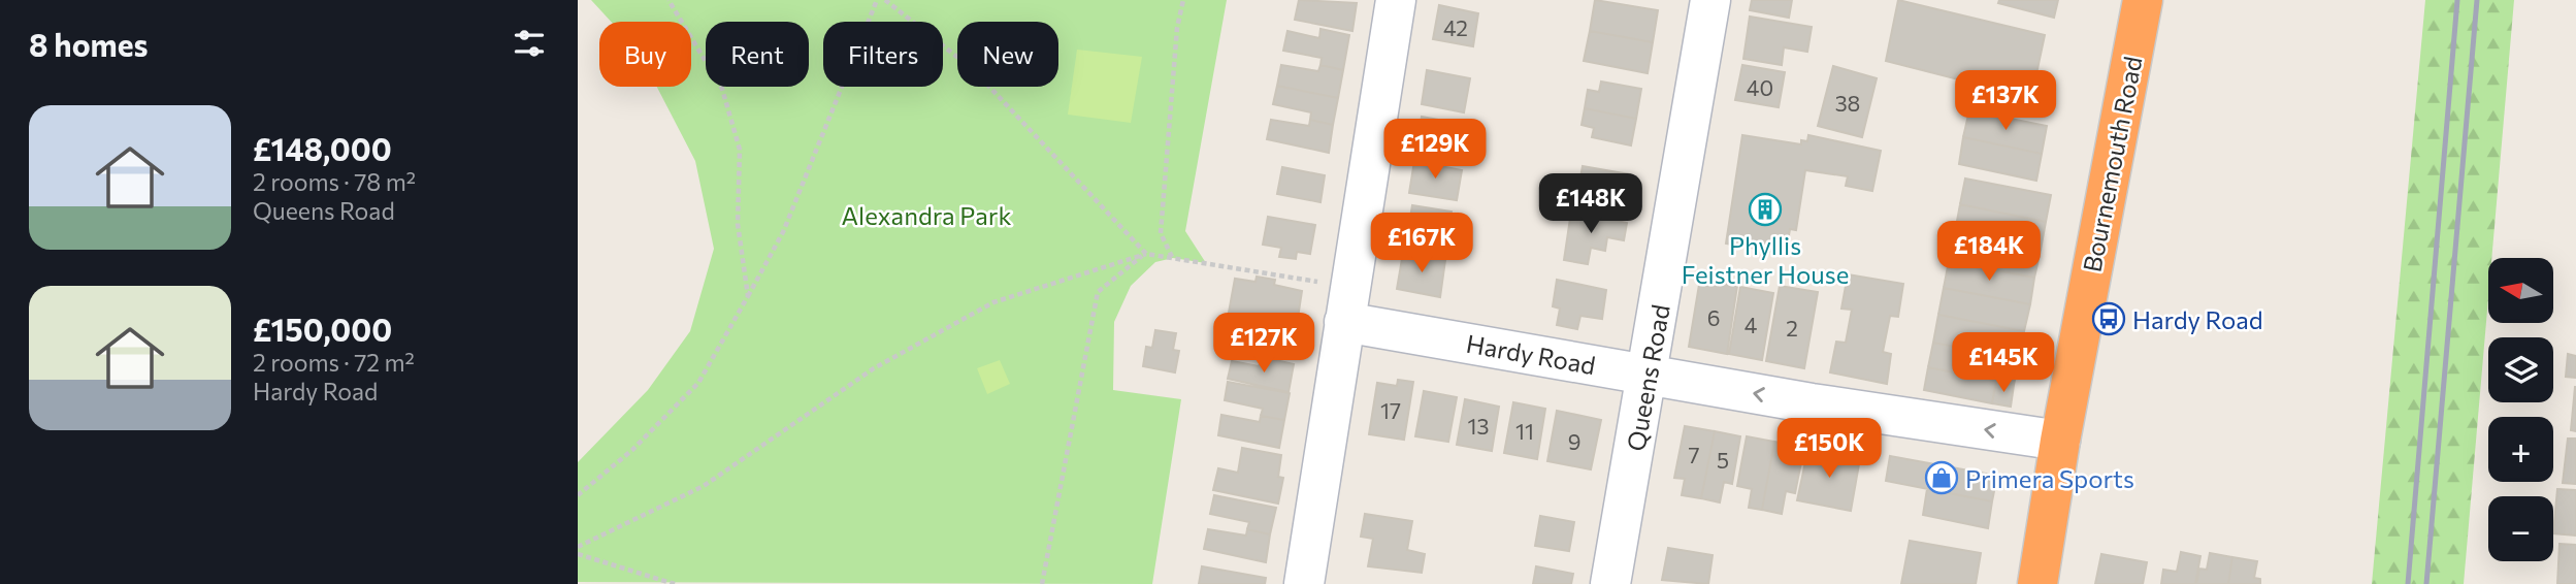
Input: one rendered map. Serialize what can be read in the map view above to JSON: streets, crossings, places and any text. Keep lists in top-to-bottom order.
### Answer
{
  "streets": {
    "highway": ["Bournemouth Road"],
    "street": ["Hardy Road", "Queens Road"]
  },
  "crossings": [
    ["Bournemouth Road", "Hardy Road"],
    ["Hardy Road", "Queens Road"]
  ],
  "one_way": ["Hardy Road"],
  "parks": ["Alexandra Park"],
  "places": {
    "building": ["Phyllis Feistner House"],
    "bus stop": ["Hardy Road"],
    "shop": ["Primera Sports"]
  },
  "house_numbers": [
    "42",
    "40",
    "38",
    "6",
    "4",
    "2",
    "17",
    "13",
    "11",
    "9",
    "7",
    "5"
  ],
  "north": "left",
  "page": {
    "heading": "8 homes",
    "chip": [
      "Buy",
      "Rent",
      "Filters",
      "New"
    ],
    "price": [
      "£137K",
      "£129K",
      "£148K",
      "£167K",
      "£184K",
      "£127K",
      "£145K",
      "£150K"
    ],
    "list": [
      {
        "name": "£148,000",
        "note": "2 rooms · 78 m² · Queens Road"
      },
      {
        "name": "£150,000",
        "note": "2 rooms · 72 m² · Hardy Road"
      }
    ],
    "map_buttons": ["+", "−"]
  }
}
